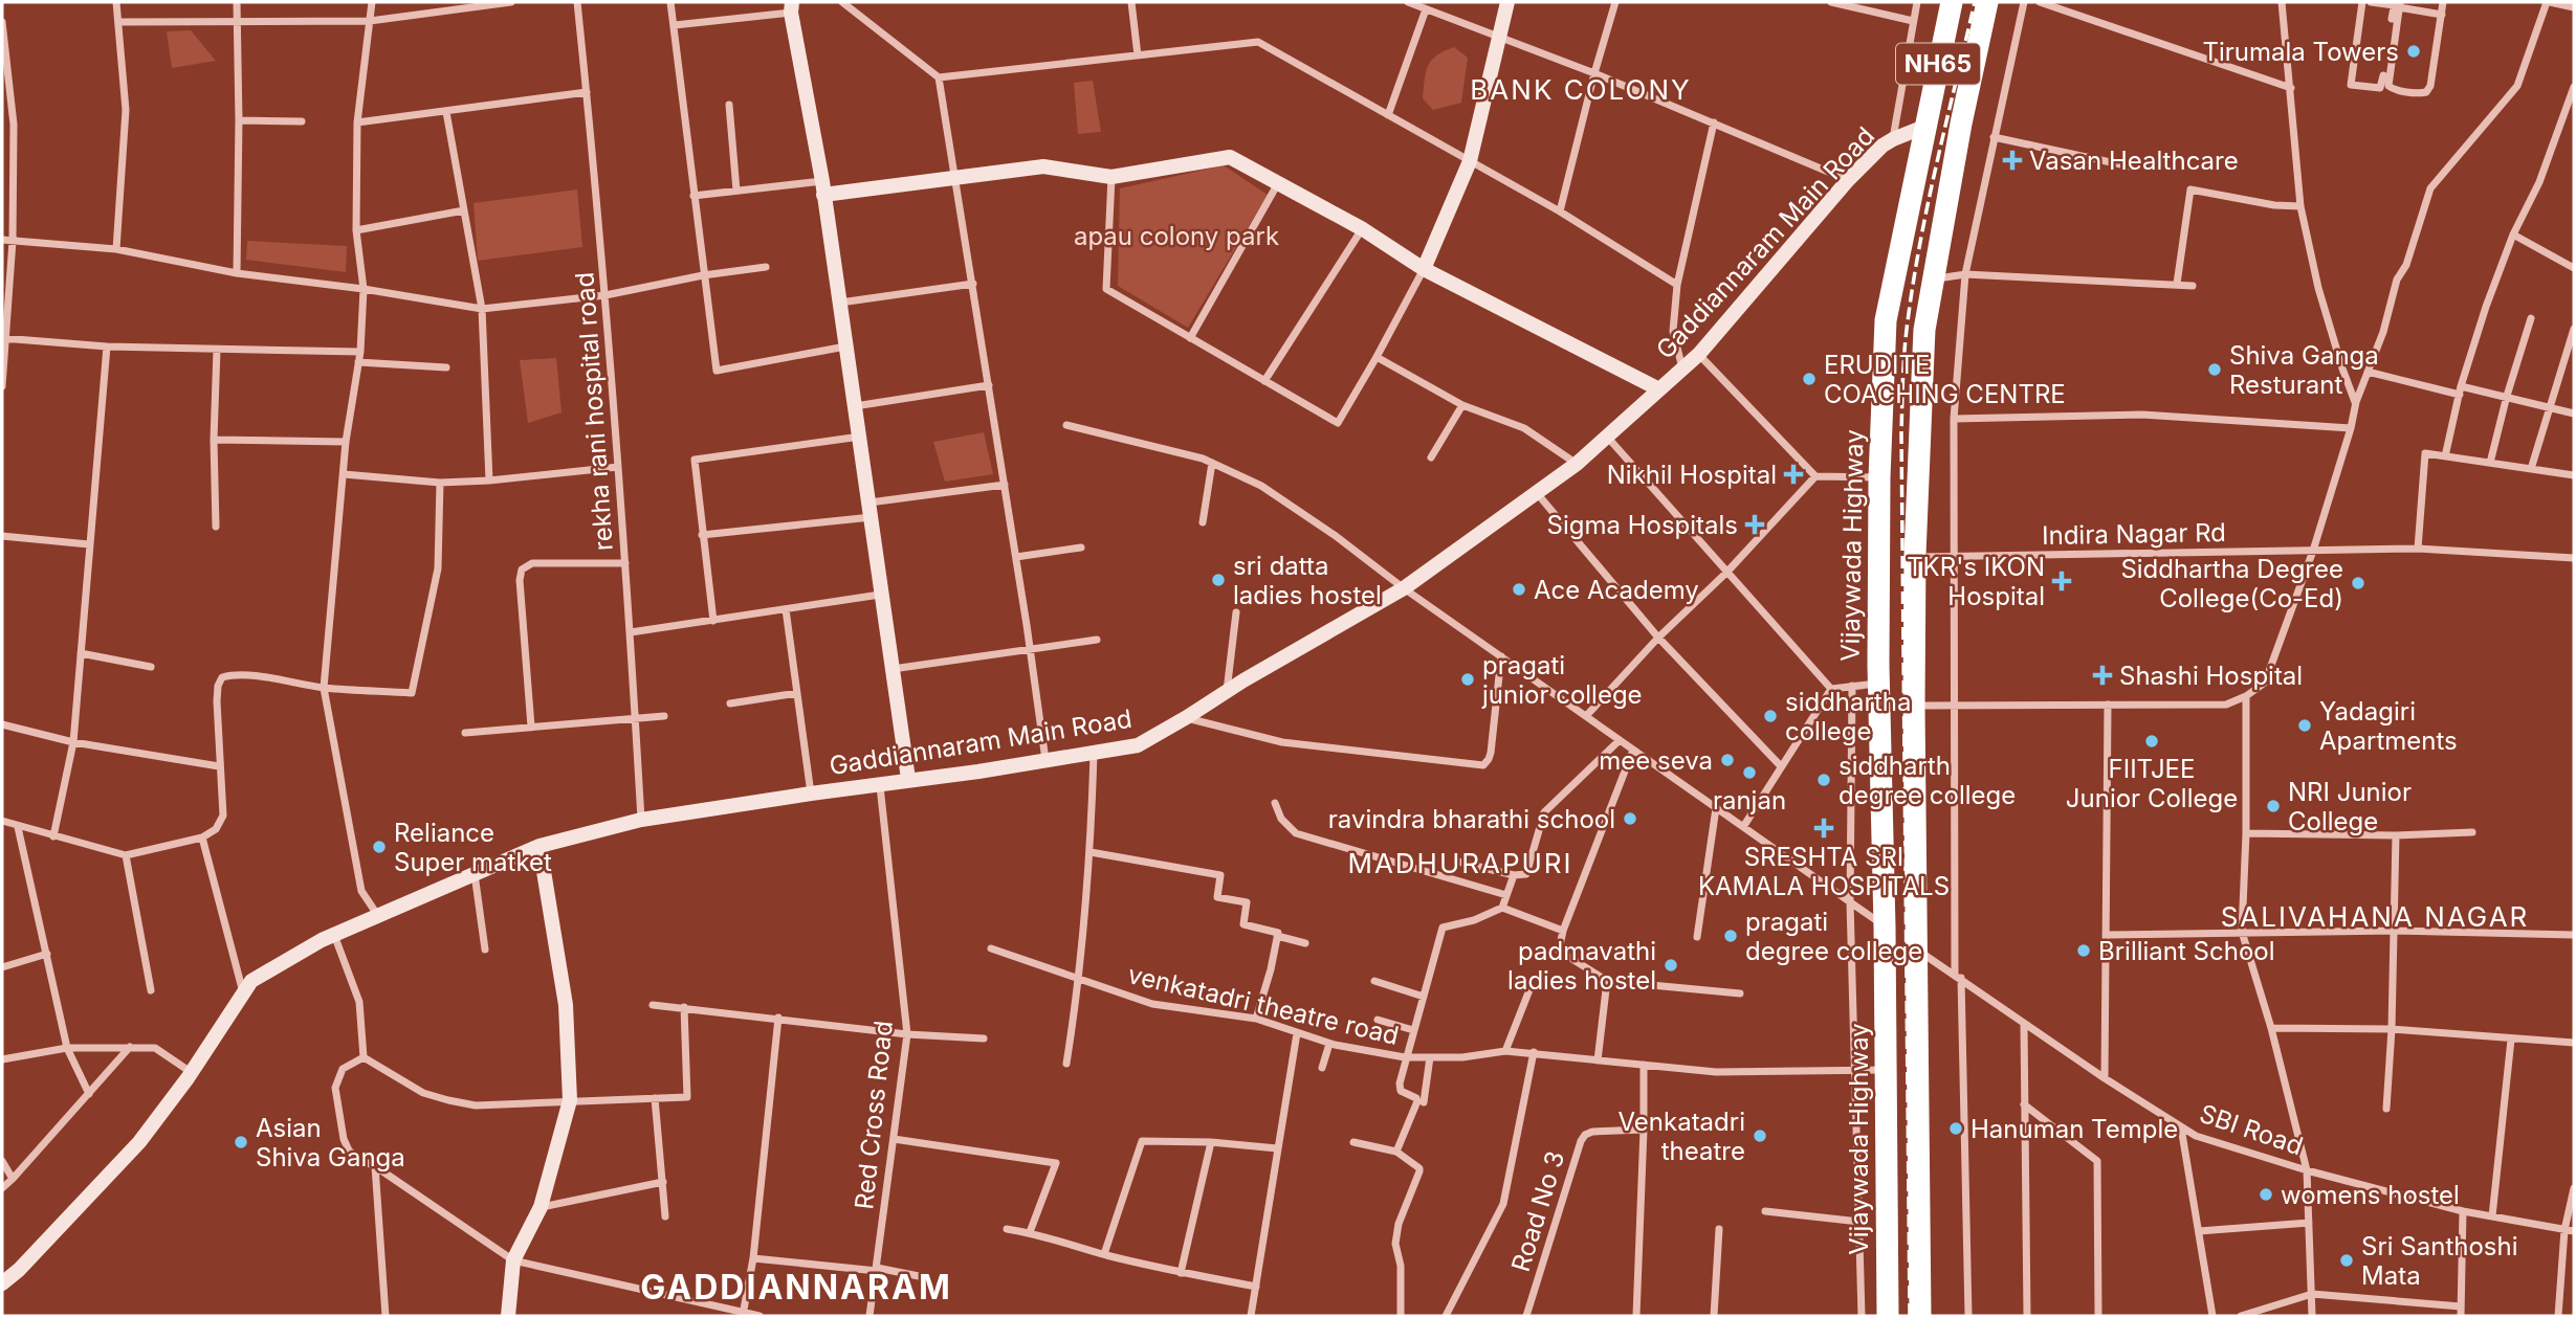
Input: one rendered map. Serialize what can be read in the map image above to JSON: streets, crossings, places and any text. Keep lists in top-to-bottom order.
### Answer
{
  "streets": {
    "highway": ["NH65", "Vijaywada Highway"],
    "street": [
      "Gaddiannaram Main Road",
      "rekha rani hospital road",
      "Indira Nagar Rd",
      "venkatadri theatre road",
      "Red Cross Road",
      "SBI Road",
      "Road No 3"
    ]
  },
  "crossings": [
    ["NH65", "Indira Nagar Rd"],
    ["NH65", "SBI Road"],
    ["Gaddiannaram Main Road", "rekha rani hospital road"],
    ["Gaddiannaram Main Road", "Vijaywada Highway"],
    ["Gaddiannaram Main Road", "Red Cross Road"],
    ["Vijaywada Highway", "venkatadri theatre road"]
  ],
  "districts": [
    "BANK COLONY",
    "MADHURAPURI",
    "SALIVAHANA NAGAR",
    "GADDIANNARAM"
  ],
  "parks": ["apau colony park"],
  "places": {
    "other": [
      "Tirumala Towers",
      "Shiva Ganga Resturant",
      "ERUDITE COACHING CENTRE",
      "sri datta ladies hostel",
      "Siddhartha Degree College(Co-Ed)",
      "Ace Academy",
      "pragati junior college",
      "siddhartha college",
      "Yadagiri Apartments",
      "FIITJEE Junior College",
      "mee seva",
      "ranjan",
      "siddharth degree college",
      "NRI Junior College",
      "ravindra bharathi school",
      "Reliance Super matket",
      "pragati degree college",
      "Brilliant School",
      "padmavathi ladies hostel",
      "Hanuman Temple",
      "Venkatadri theatre",
      "Asian Shiva Ganga",
      "womens hostel",
      "Sri Santhoshi Mata"
    ],
    "health": [
      "Vasan Healthcare",
      "Nikhil Hospital",
      "Sigma Hospitals",
      "TKR's IKON Hospital",
      "Shashi Hospital",
      "SRESHTA SRI KAMALA HOSPITALS"
    ]
  }
}
